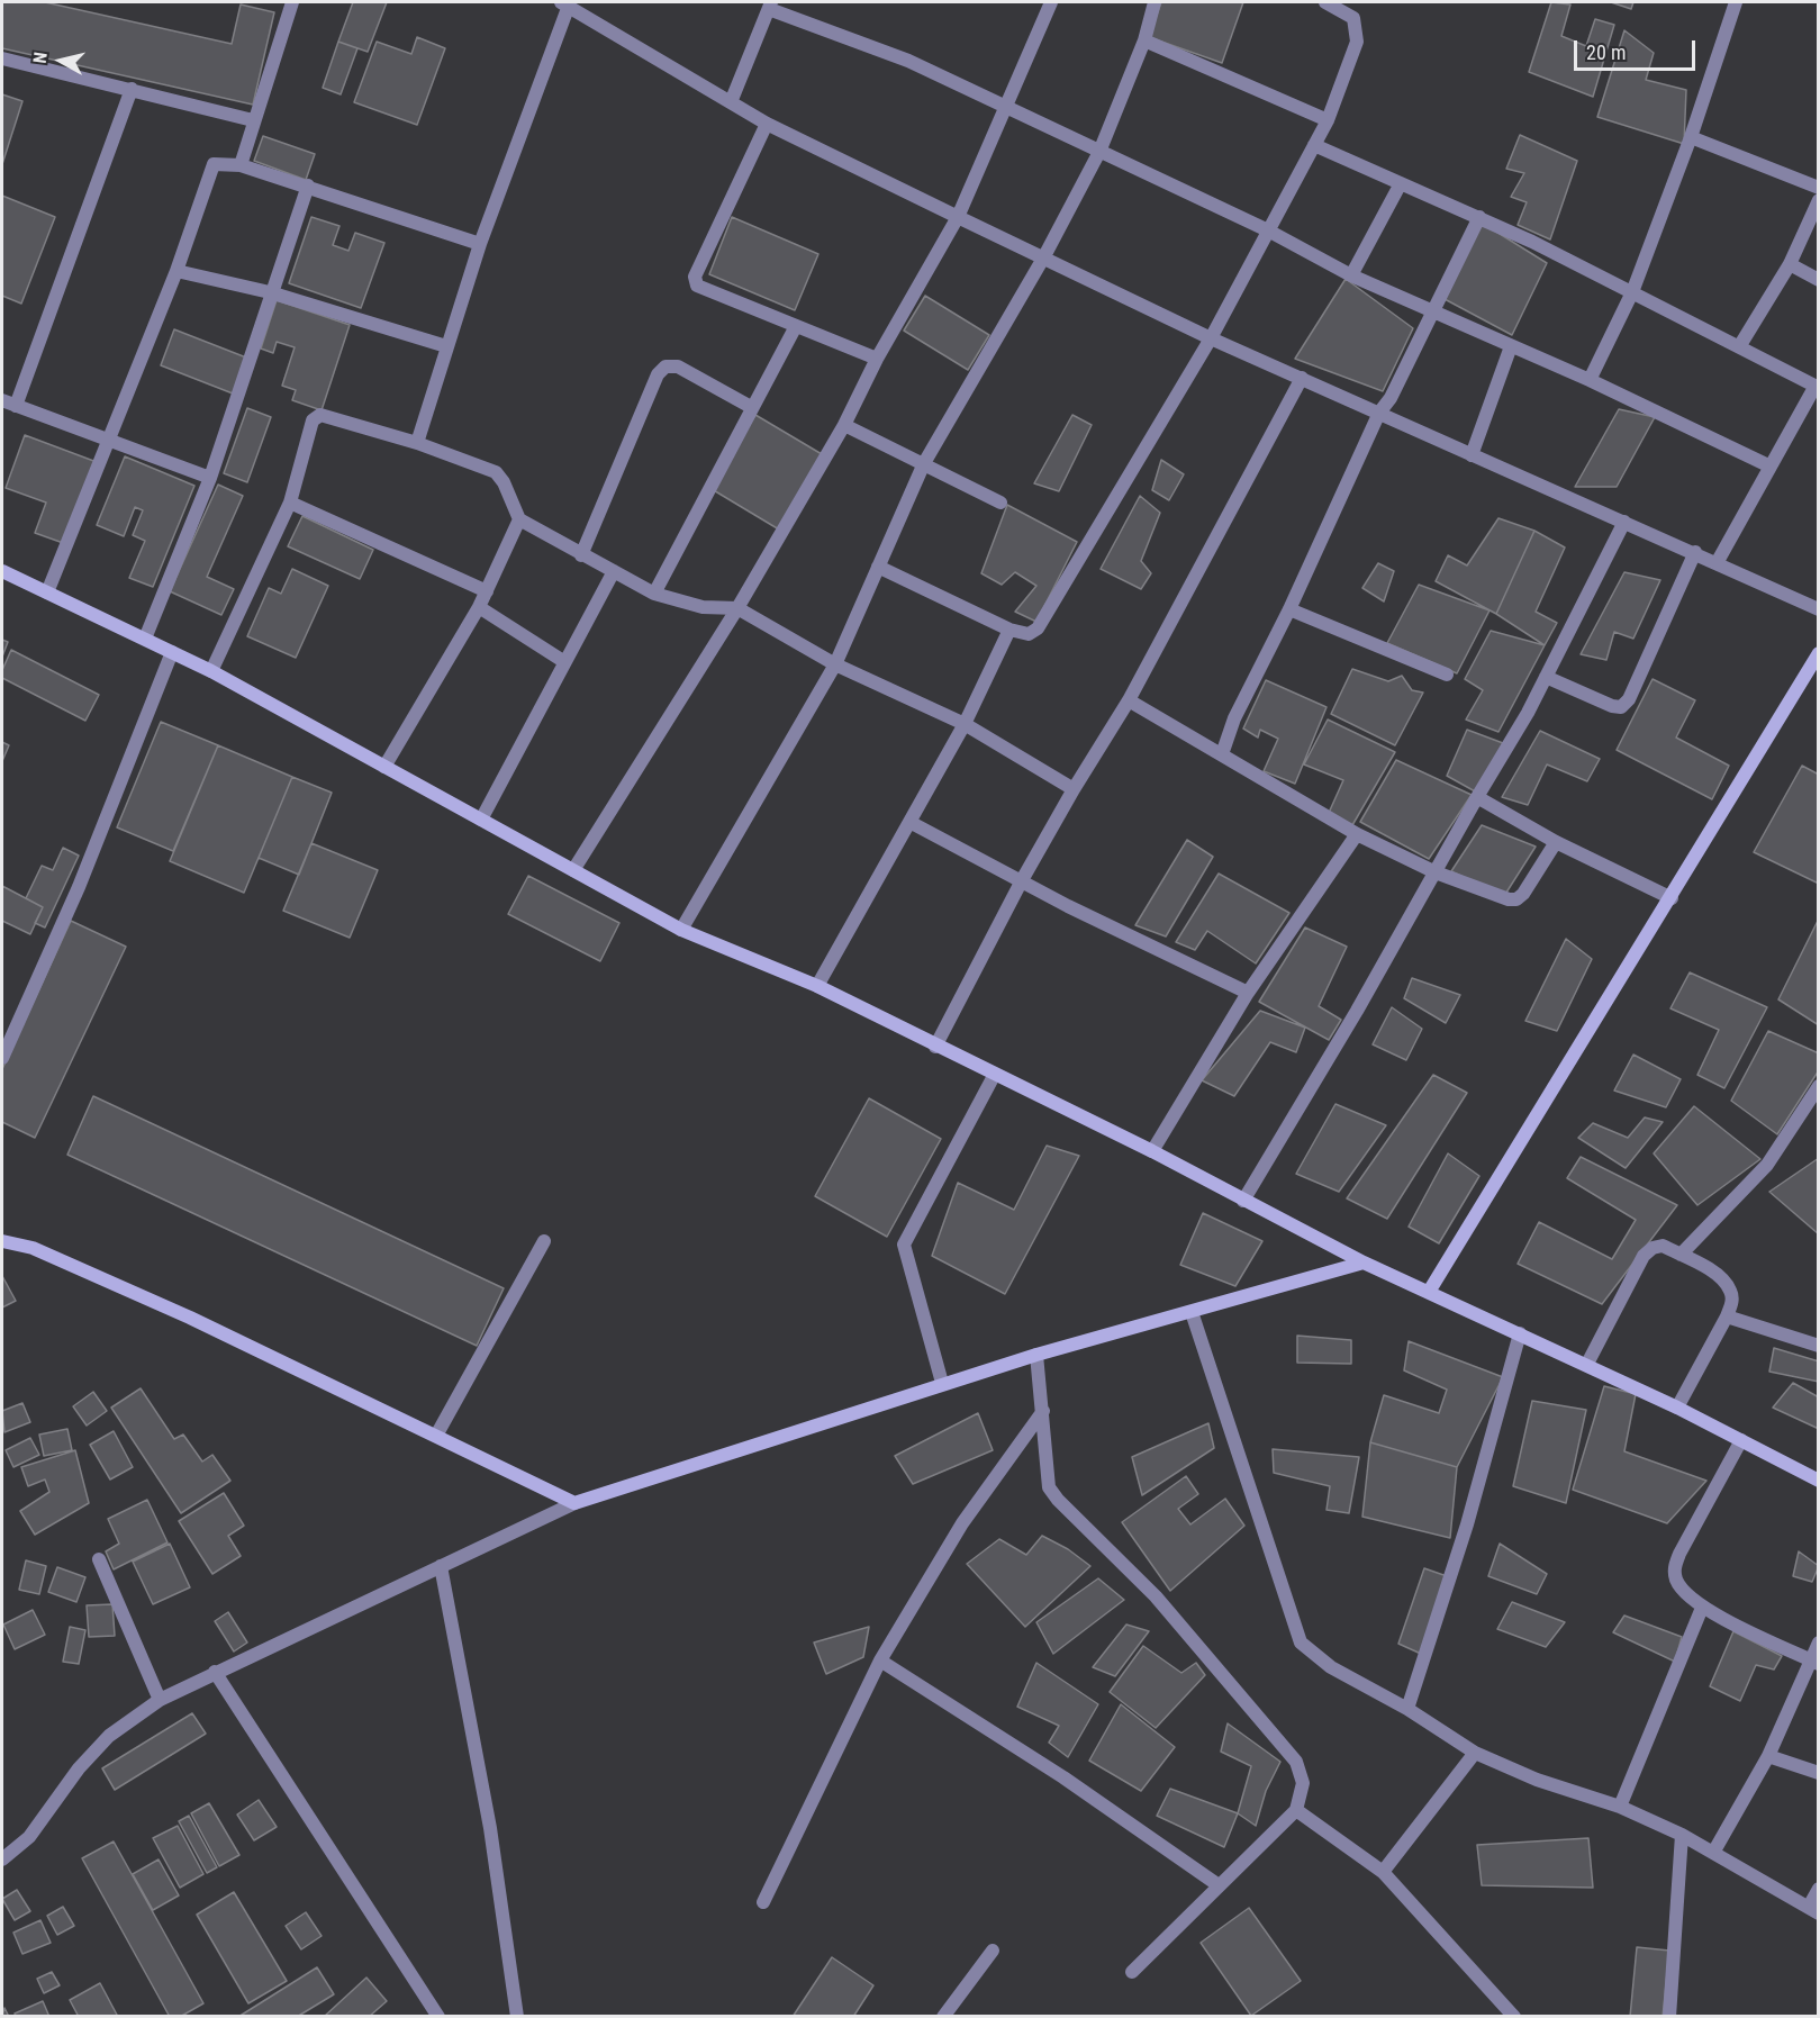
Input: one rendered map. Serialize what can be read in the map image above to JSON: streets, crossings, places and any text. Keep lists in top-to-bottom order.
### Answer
{
  "scale_bar": "20 m",
  "north": "left"
}
